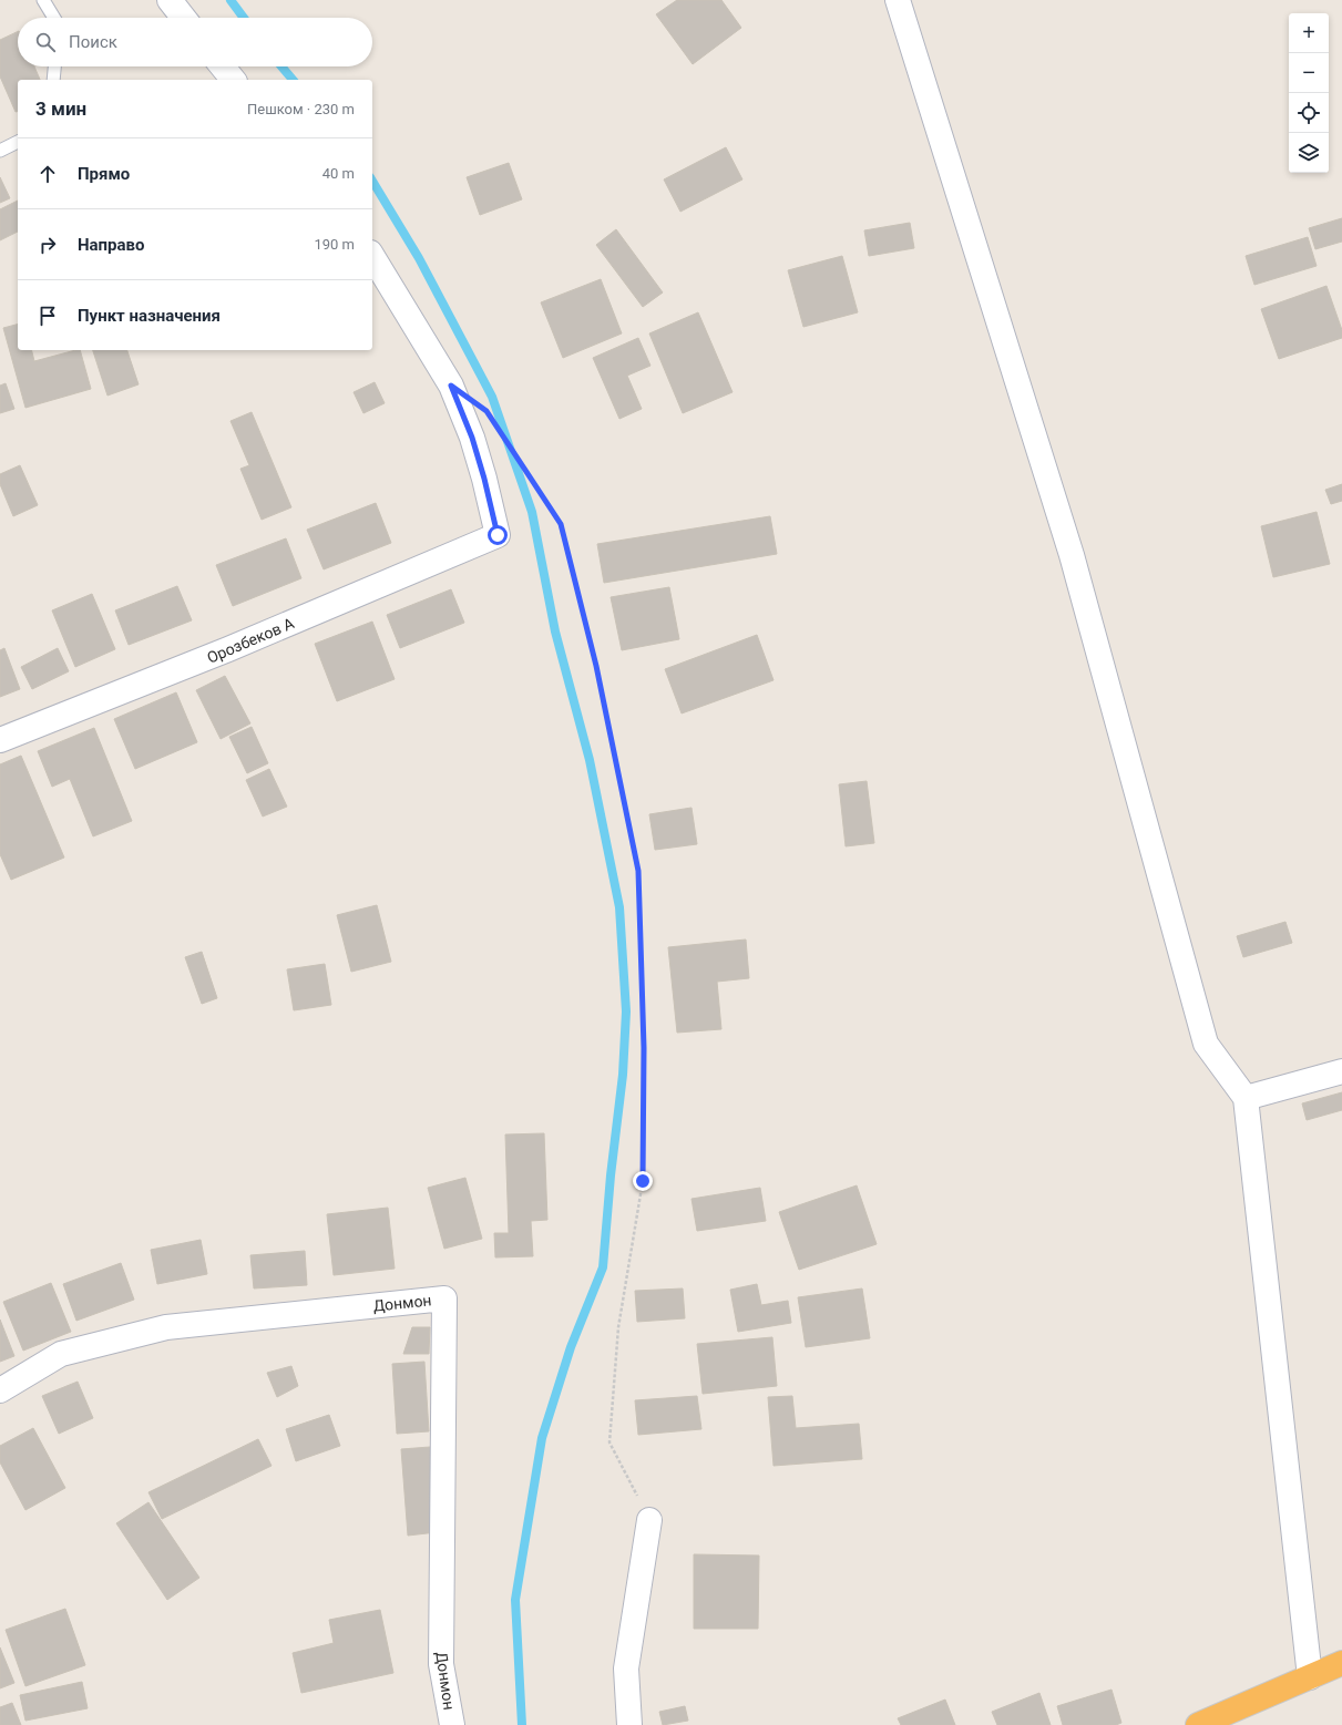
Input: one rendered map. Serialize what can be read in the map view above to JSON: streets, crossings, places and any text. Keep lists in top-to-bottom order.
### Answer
{
  "streets": {
    "street": ["Орозбеков А", "Донмон"]
  },
  "page": {
    "map_buttons": ["+", "−"],
    "search": "Поиск",
    "heading": ["3 мин", "Пешком · 230 m"],
    "list": [
      ["Прямо", "40 m"],
      ["Направо", "190 m"],
      "Пункт назначения"
    ]
  }
}
